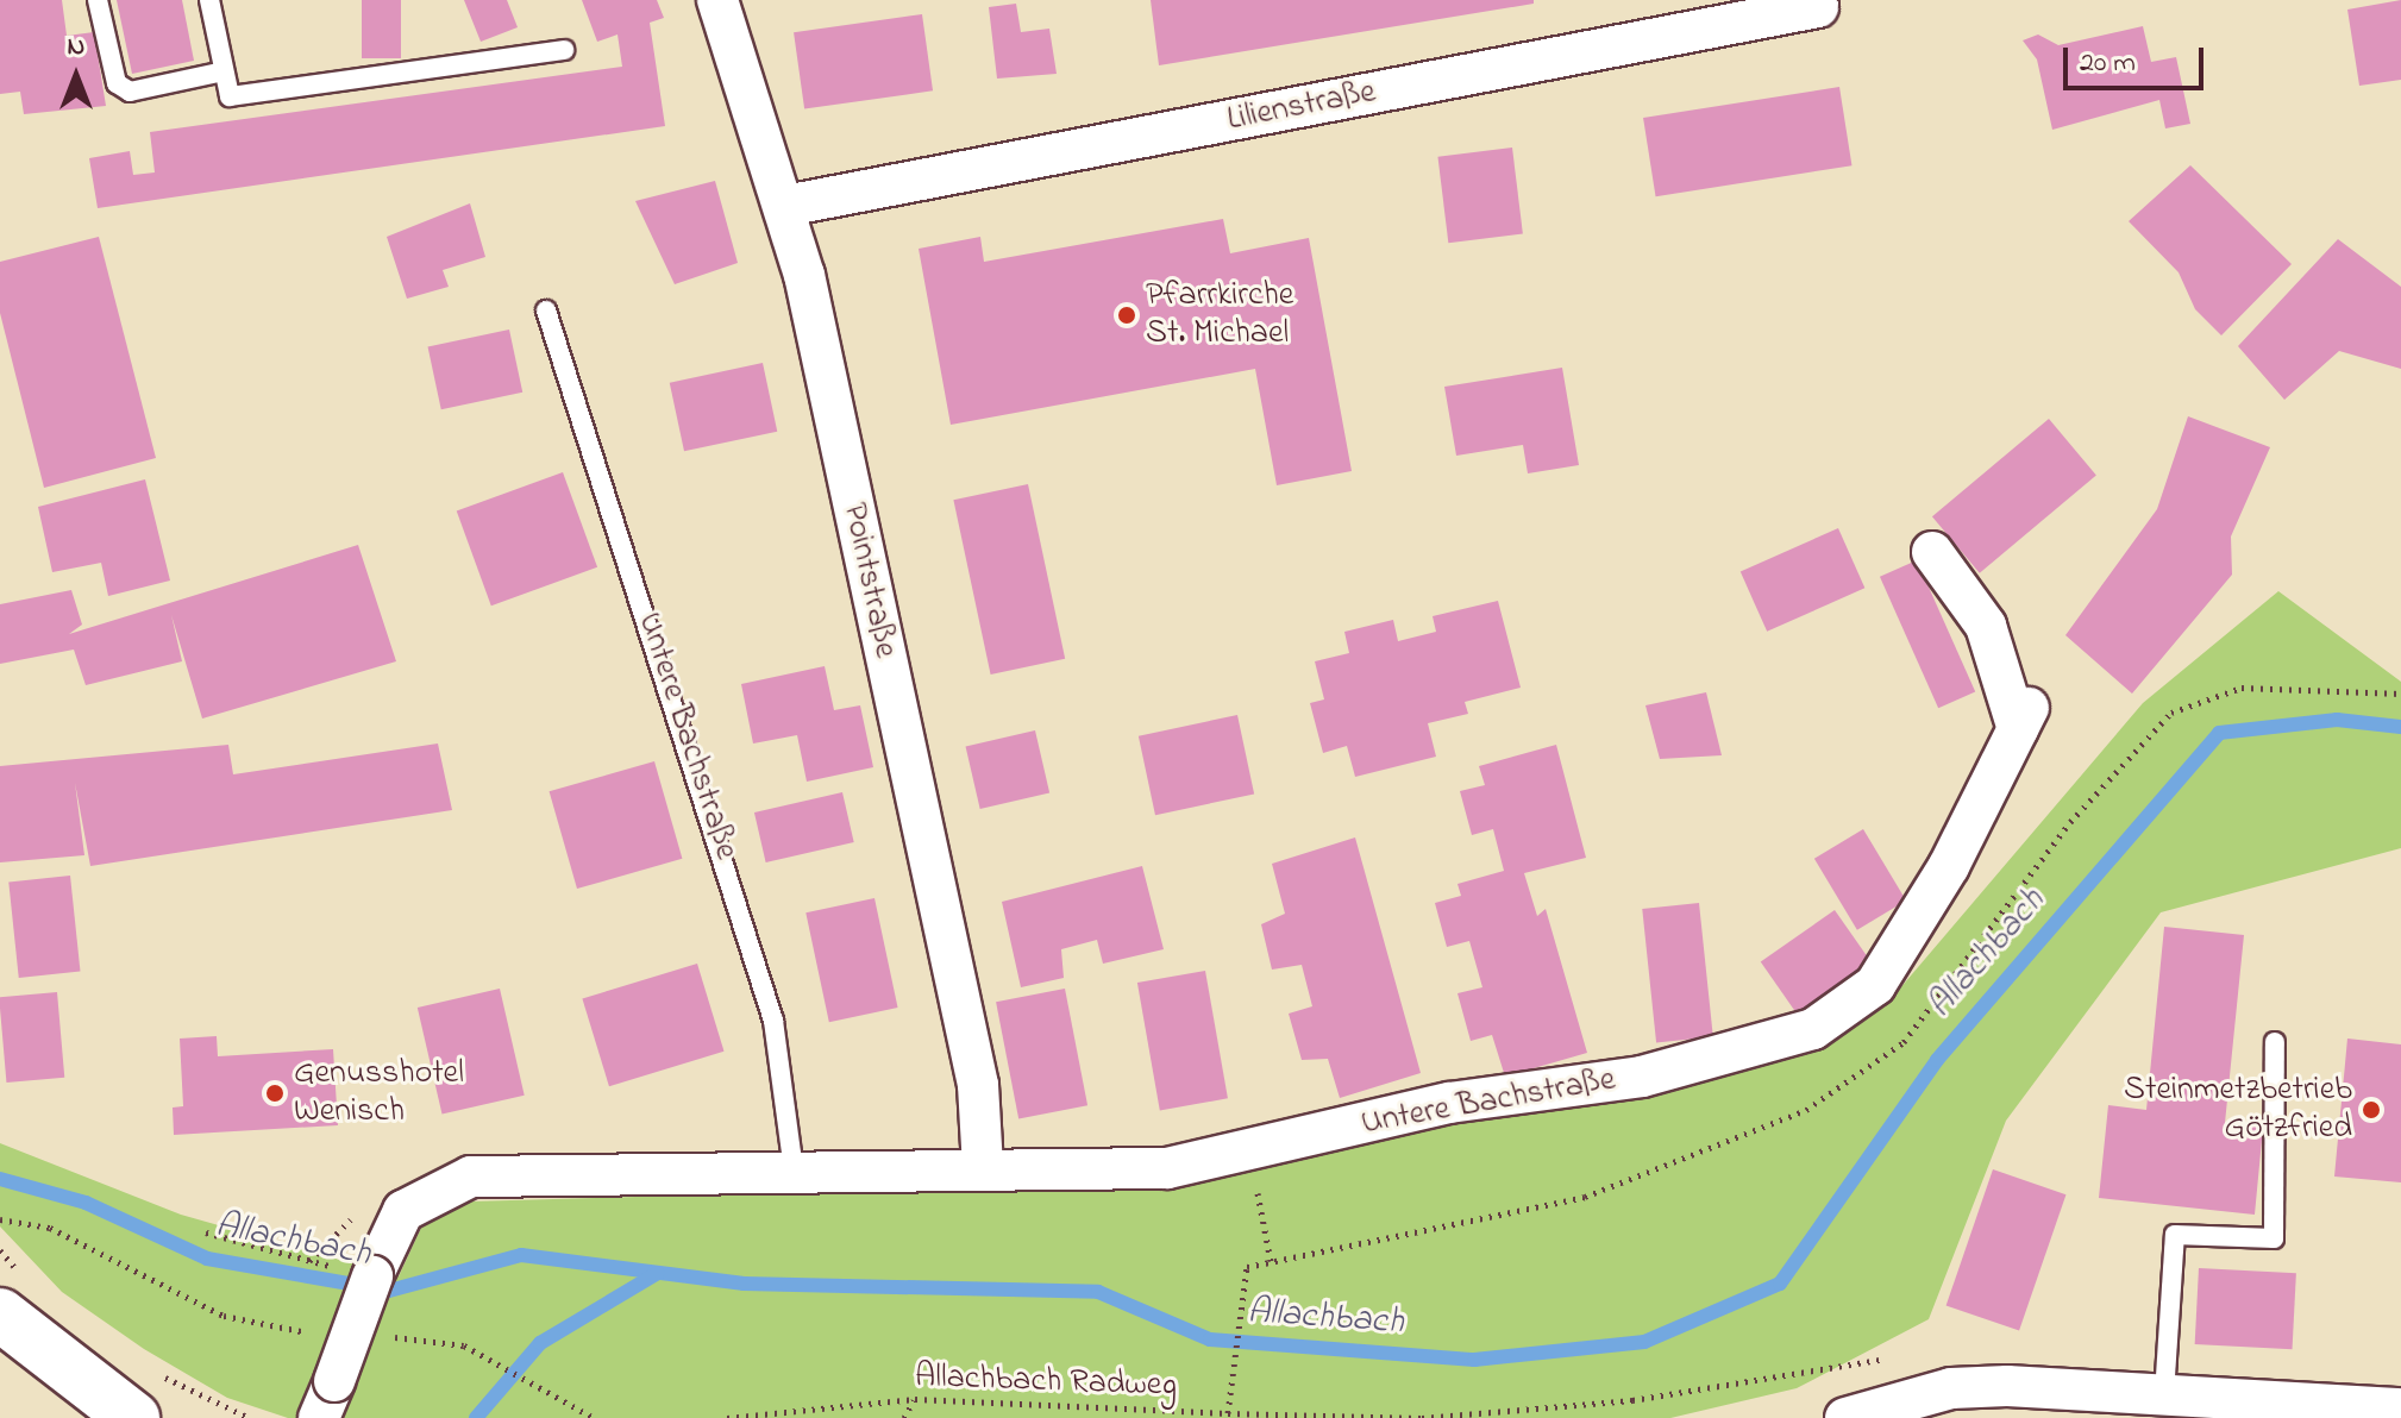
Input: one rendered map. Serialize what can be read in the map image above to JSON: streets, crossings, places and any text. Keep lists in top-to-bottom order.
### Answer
{
  "streets": {
    "street": ["Lilienstraße", "Pointstraße", "Untere Bachstraße"],
    "path": ["Allachbach Radweg"]
  },
  "crossings": [
    ["Lilienstraße", "Pointstraße"],
    ["Pointstraße", "Untere Bachstraße"]
  ],
  "water": ["Allachbach"],
  "places": ["Pfarrkirche St. Michael", "Genusshotel Wenisch", "Steinmetzbetrieb Götzfried"],
  "scale_bar": "20 m",
  "north": "top"
}
